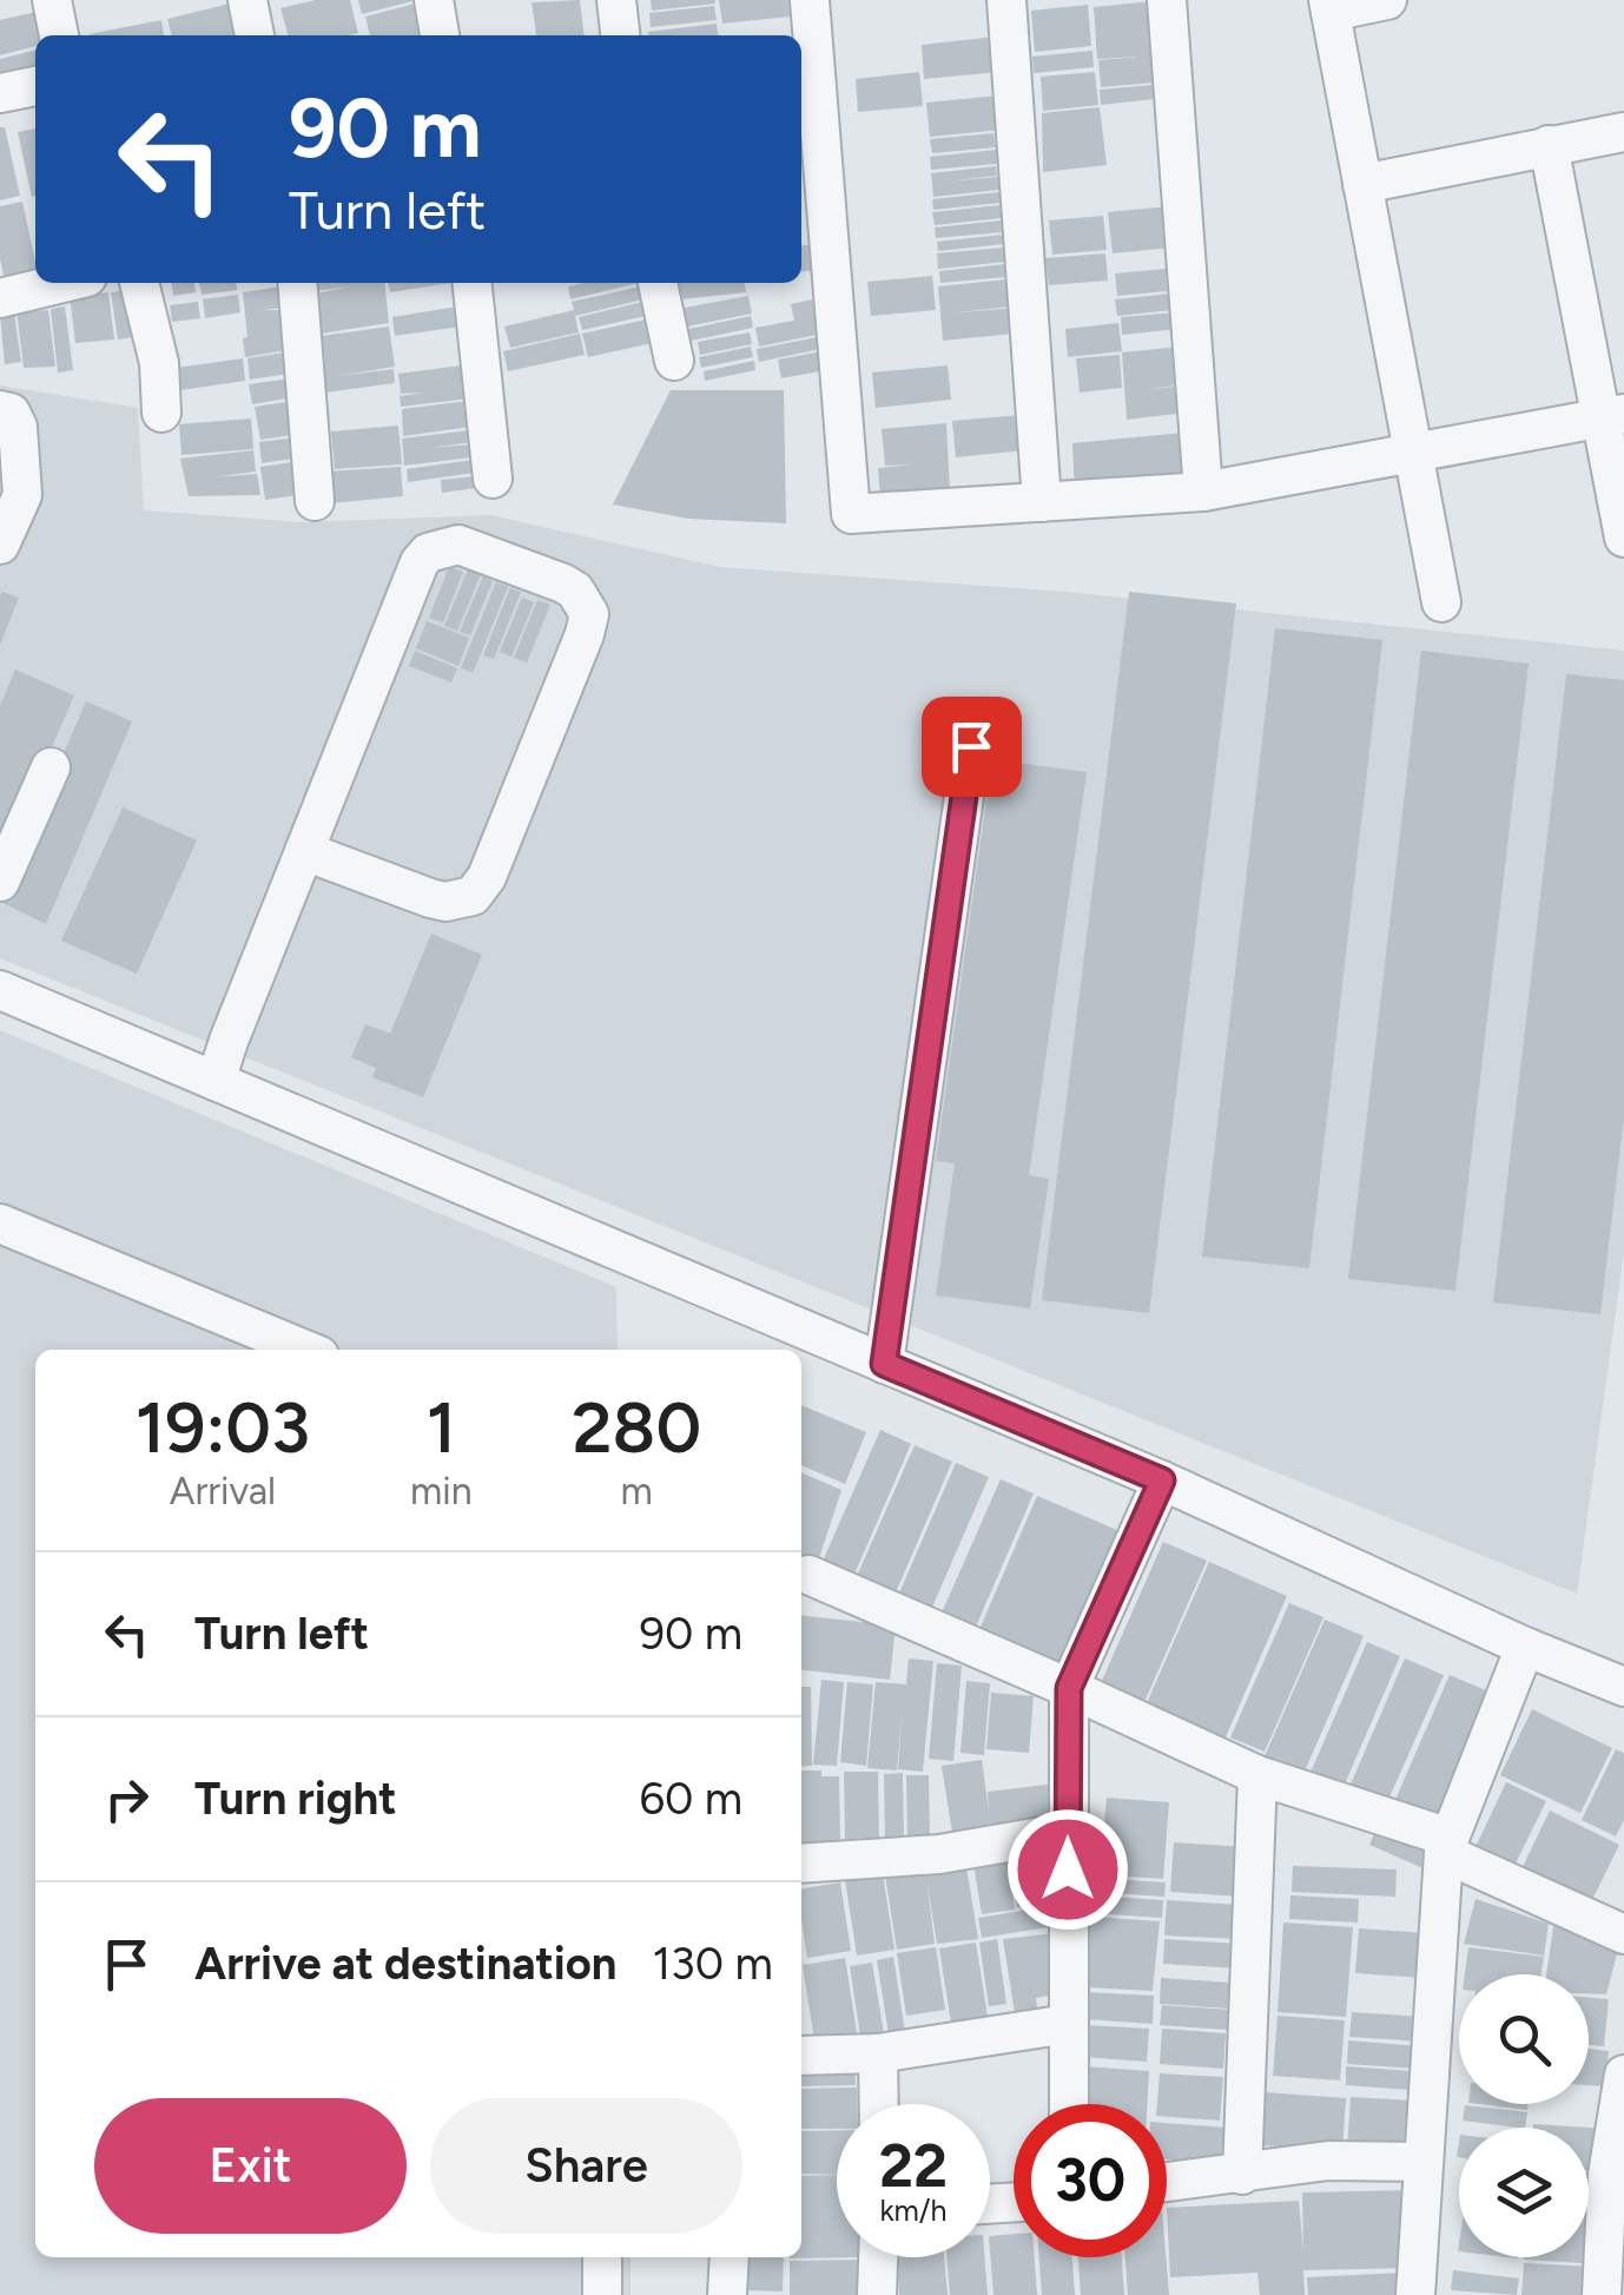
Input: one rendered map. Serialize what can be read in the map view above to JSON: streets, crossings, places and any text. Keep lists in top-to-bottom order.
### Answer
{
  "page": {
    "turn": ["90 m", "Turn left"],
    "eta": [
      "19:03",
      "Arrival",
      "1",
      "min",
      "280",
      "m"
    ],
    "list": [
      {
        "name": "Turn left",
        "value": "90 m"
      },
      {
        "name": "Turn right",
        "value": "60 m"
      },
      {
        "name": "Arrive at destination",
        "value": "130 m"
      }
    ],
    "buttons": ["Exit", "Share"],
    "speed": "22 km/h",
    "limit": "30"
  }
}
